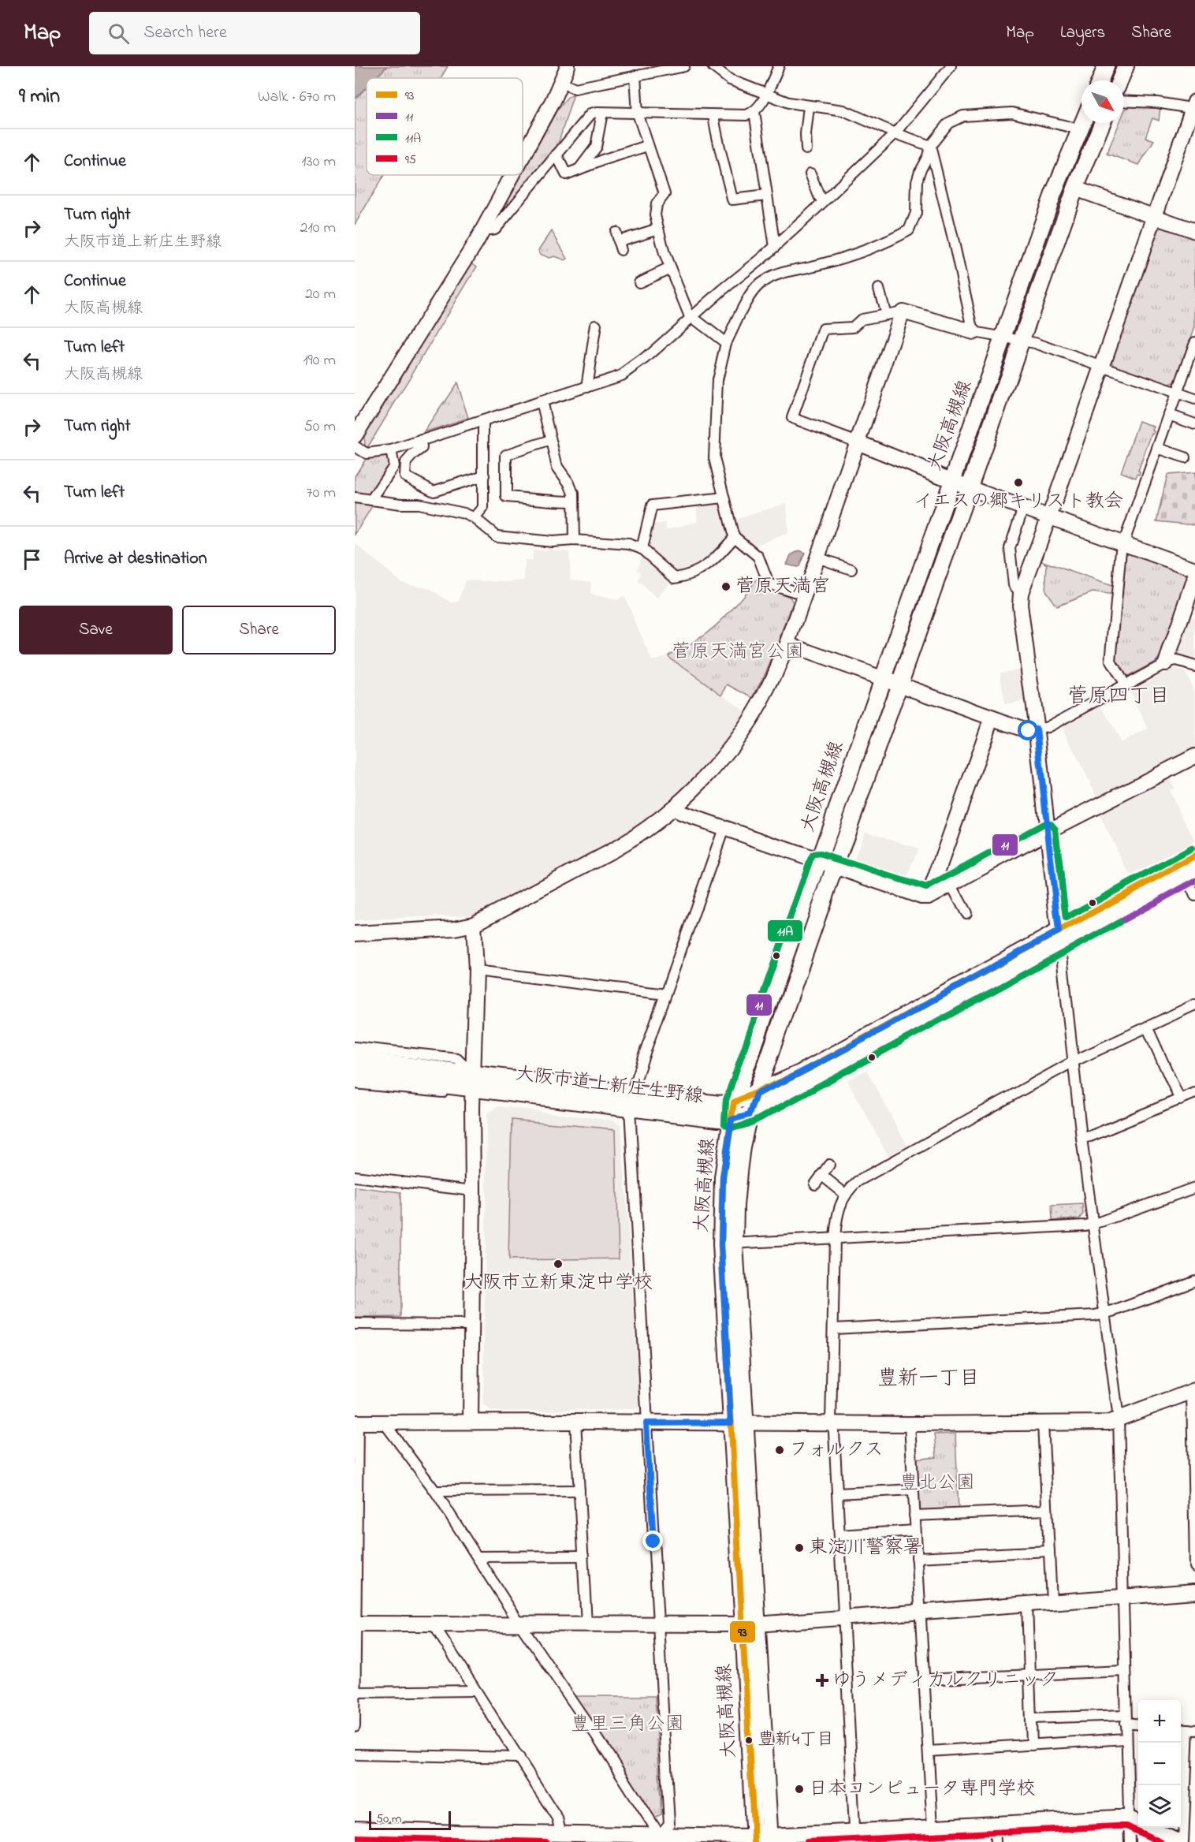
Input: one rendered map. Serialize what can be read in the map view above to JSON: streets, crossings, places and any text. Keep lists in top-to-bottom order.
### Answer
{
  "streets": {
    "main road": ["大阪高槻線", "大阪市道上新庄生野線"]
  },
  "crossings": [
    ["大阪高槻線", "大阪市道上新庄生野線"]
  ],
  "districts": ["菅原四丁目", "豊新一丁目"],
  "parks": ["菅原天満宮公園", "豊北公園", "豊里三角公園"],
  "places": {
    "other": [
      "イエスの郷キリスト教会",
      "菅原天満宮",
      "大阪市立新東淀中学校",
      "フォルクス",
      "東淀川警察署",
      "豊新4丁目",
      "日本コンピュータ専門学校"
    ],
    "health": ["ゆうメディカルクリニック"]
  },
  "lines": [
    "transit line 11",
    "transit line 11A",
    "transit line 93",
    "transit line 95"
  ],
  "legend": [
    "93",
    "11",
    "11A",
    "95"
  ],
  "scale_bar": "50 m",
  "north": "bottom right",
  "page": {
    "header": "Map",
    "search": "Search here",
    "nav": ["Map", "Layers", "Share"],
    "heading": ["9 min", "Walk · 670 m"],
    "list": [
      ["Continue", "130 m"],
      ["Turn right", "大阪市道上新庄生野線", "210 m"],
      ["Continue", "大阪高槻線", "20 m"],
      ["Turn left", "大阪高槻線", "190 m"],
      ["Turn right", "50 m"],
      ["Turn left", "70 m"],
      "Arrive at destination"
    ],
    "buttons": ["Save", "Share"],
    "map_buttons": ["+", "−"],
    "scale": "50 m"
  }
}
